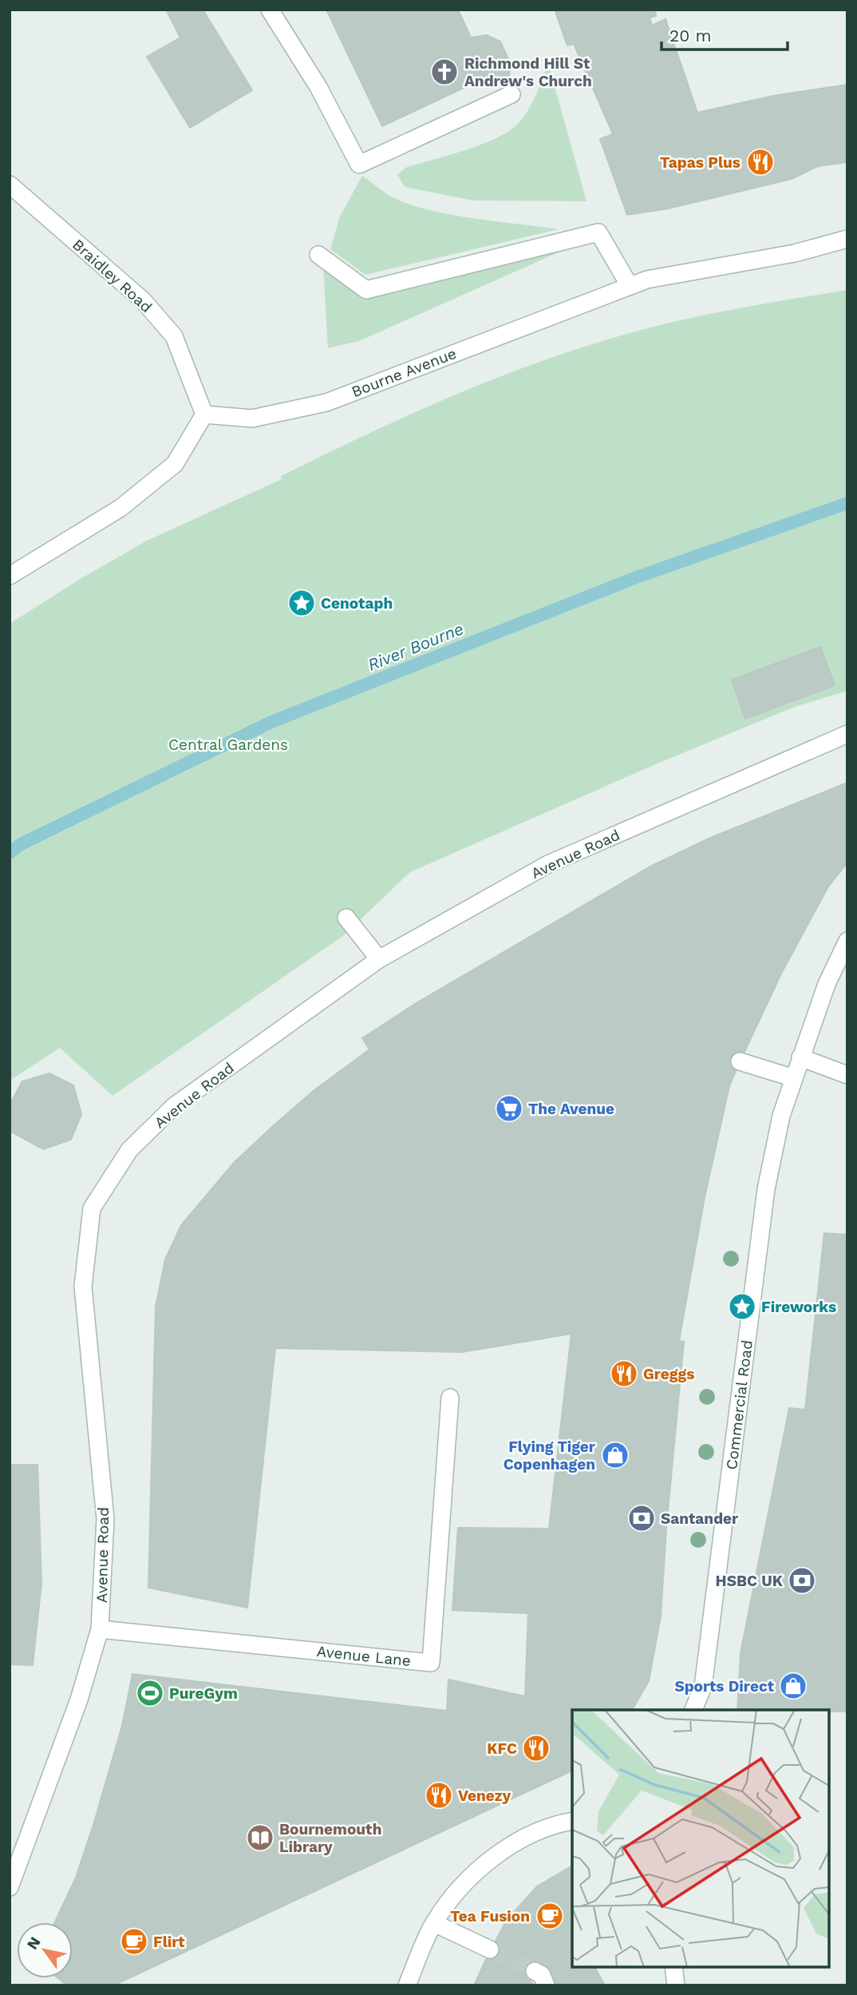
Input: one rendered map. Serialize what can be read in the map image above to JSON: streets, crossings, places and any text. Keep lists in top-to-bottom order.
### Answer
{
  "streets": {
    "street": [
      "Braidley Road",
      "Bourne Avenue",
      "Avenue Road",
      "Commercial Road",
      "Avenue Lane"
    ]
  },
  "crossings": [
    ["Braidley Road", "Bourne Avenue"],
    ["Avenue Road", "Avenue Lane"]
  ],
  "water": ["River Bourne"],
  "parks": ["Central Gardens"],
  "places": {
    "church": ["Richmond Hill St Andrew's Church"],
    "restaurant": [
      "Tapas Plus",
      "Greggs",
      "KFC",
      "Venezy"
    ],
    "place": ["Cenotaph", "Fireworks"],
    "supermarket": ["The Avenue"],
    "shop": ["Flying Tiger Copenhagen", "Sports Direct"],
    "bank": ["Santander", "HSBC UK"],
    "sports": ["PureGym"],
    "library": ["Bournemouth Library"],
    "cafe": ["Tea Fusion", "Flirt"]
  },
  "scale_bar": "20 m",
  "north": "top left"
}
